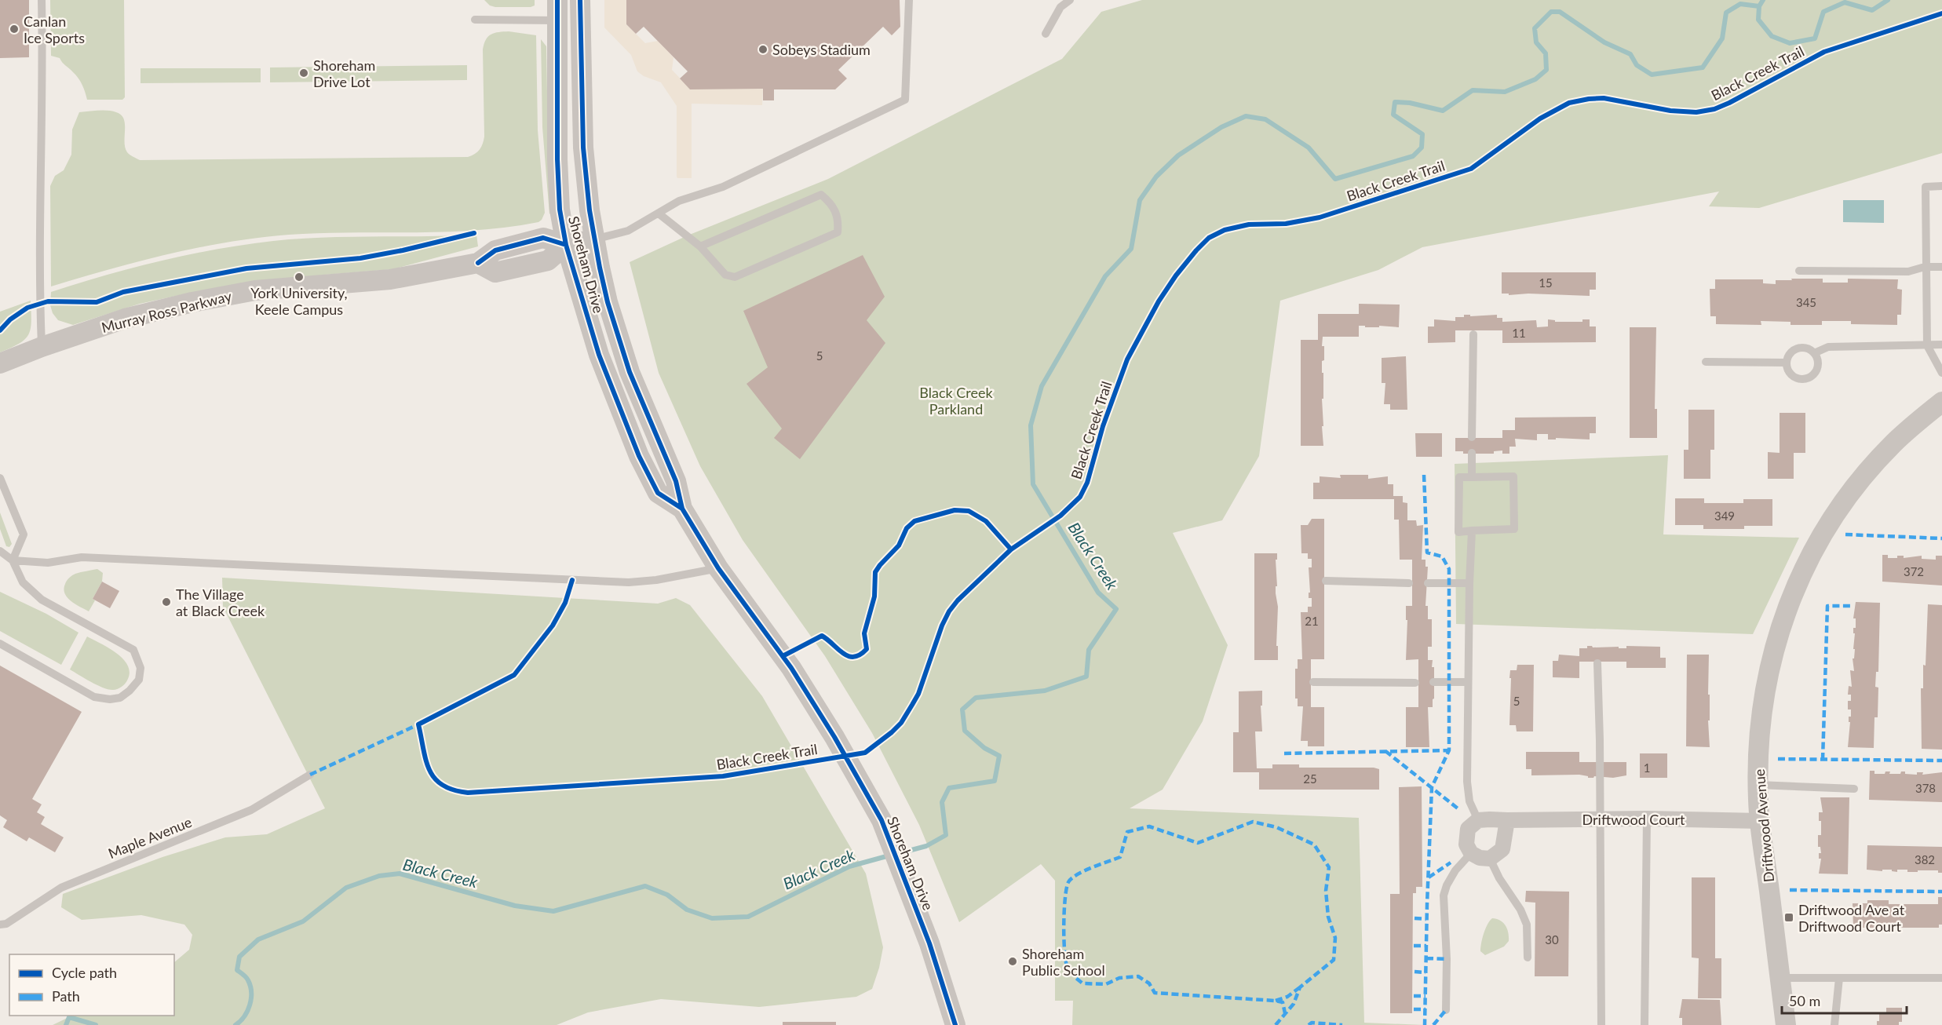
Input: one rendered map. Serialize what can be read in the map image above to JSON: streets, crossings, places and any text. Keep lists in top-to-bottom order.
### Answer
{
  "streets": {
    "street": [
      "Shoreham Drive",
      "Murray Ross Parkway",
      "Driftwood Court",
      "Driftwood Avenue"
    ],
    "lane": ["Maple Avenue"],
    "cycle path": ["Black Creek Trail"]
  },
  "crossings": [
    ["Shoreham Drive", "Murray Ross Parkway"],
    ["Driftwood Court", "Driftwood Avenue"]
  ],
  "water": ["Black Creek"],
  "parks": ["Black Creek Parkland"],
  "places": {
    "other": [
      "Canlan Ice Sports",
      "Sobeys Stadium",
      "Shoreham Drive Lot",
      "York University, Keele Campus",
      "The Village at Black Creek",
      "Shoreham Public School"
    ],
    "transit": ["Driftwood Ave at Driftwood Court"]
  },
  "house_numbers": [
    "15",
    "345",
    "11",
    "5",
    "349",
    "372",
    "21",
    "5",
    "1",
    "25",
    "378",
    "382",
    "30"
  ],
  "legend": ["Cycle path", "Path"],
  "scale_bar": "50 m"
}
